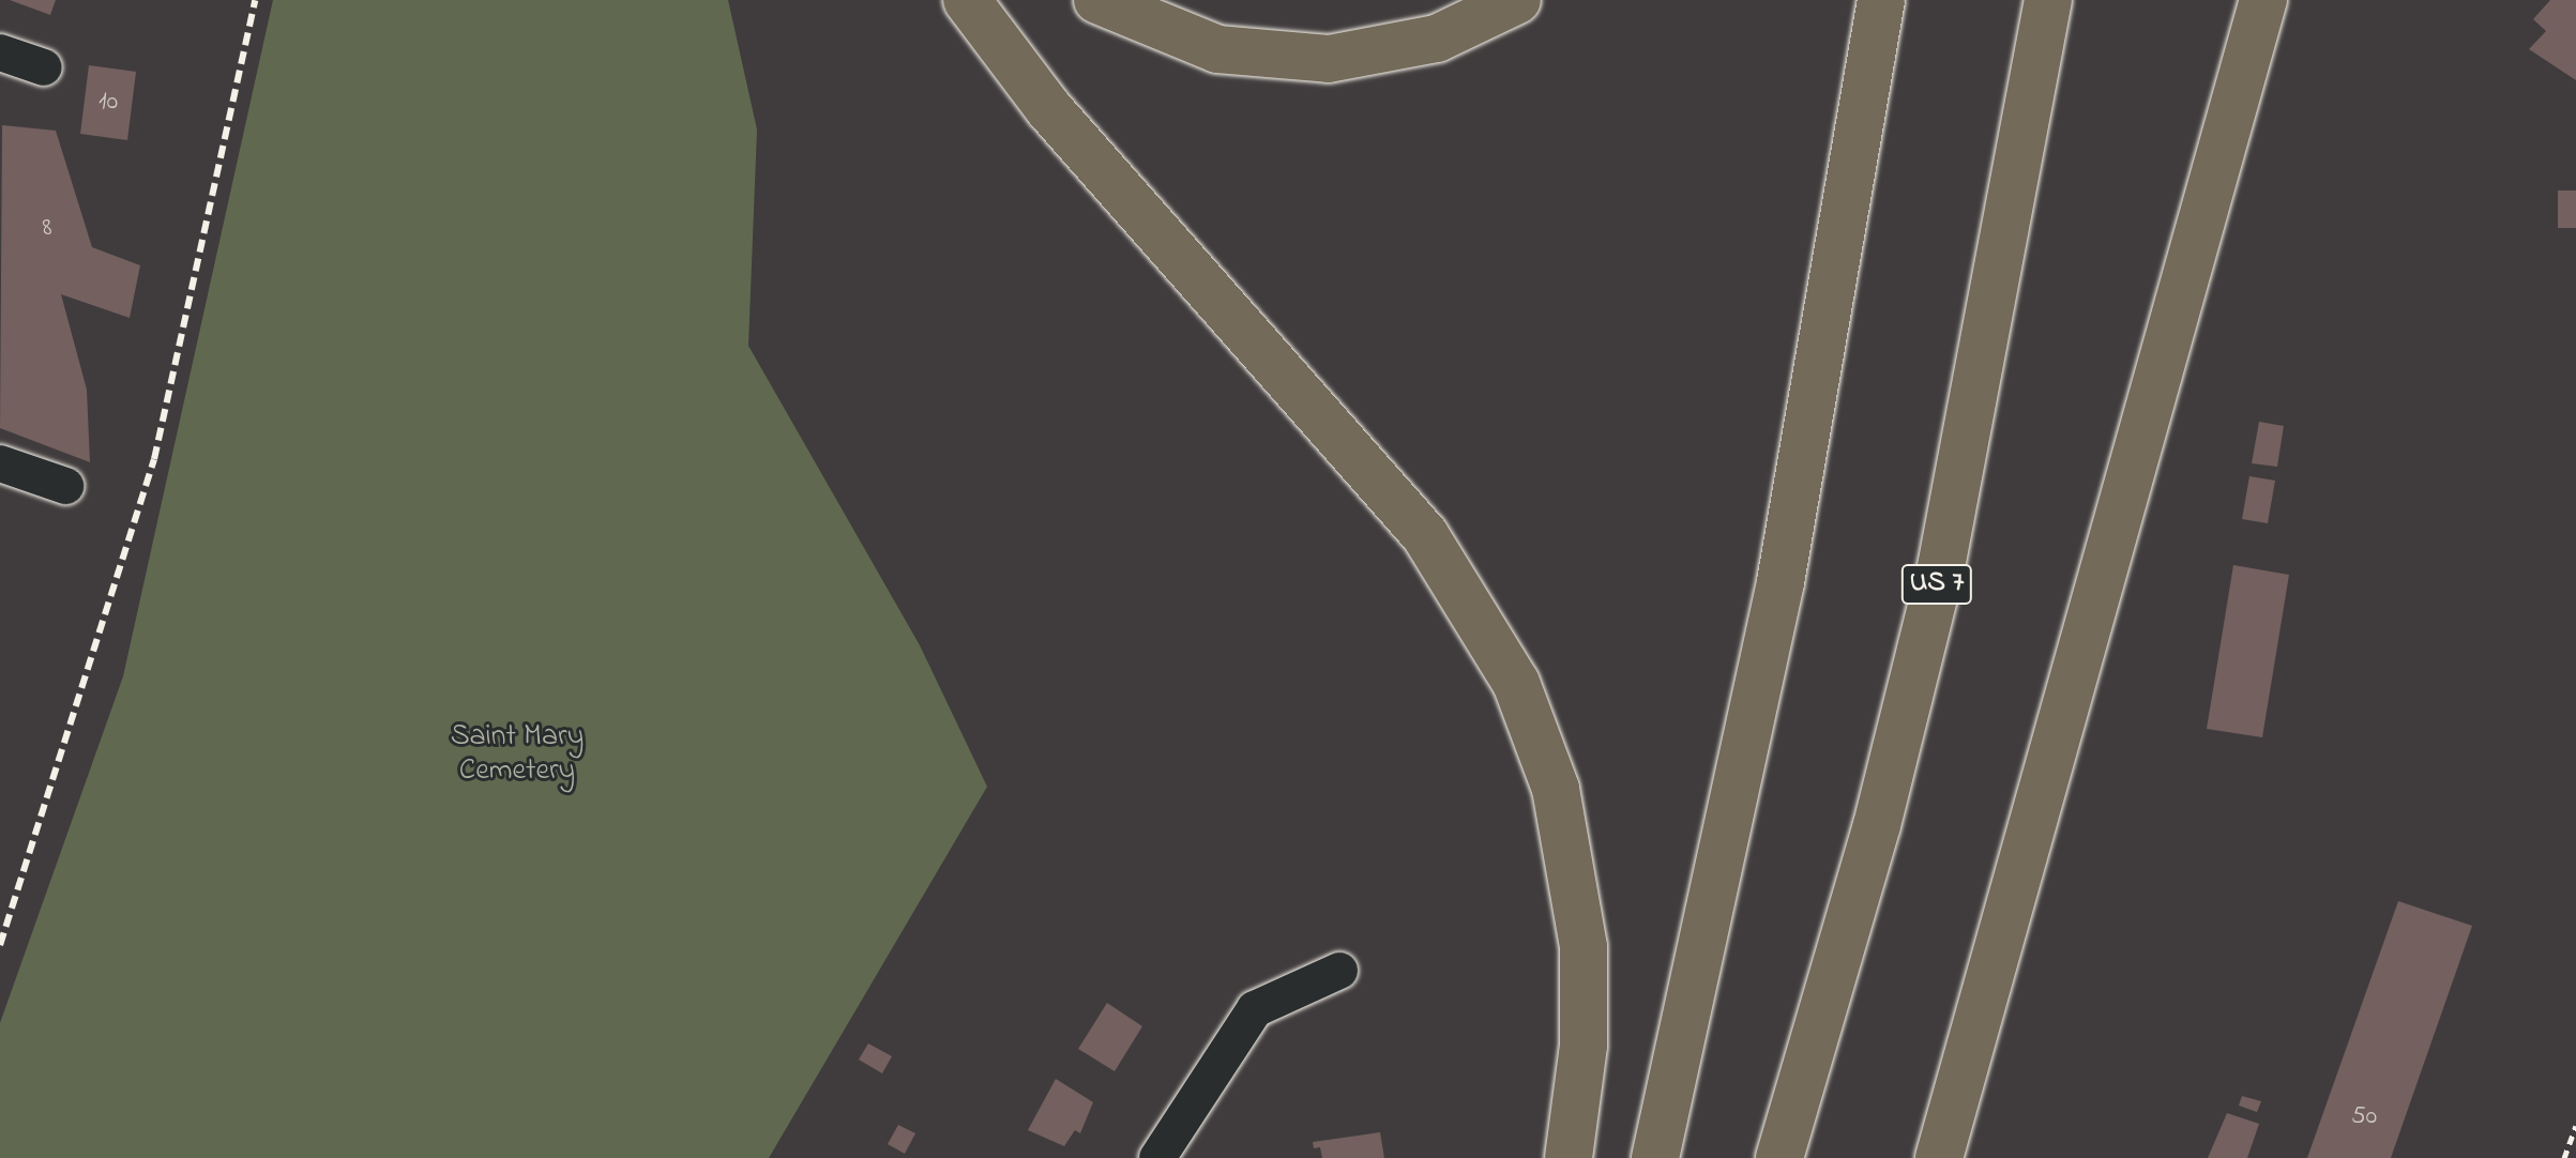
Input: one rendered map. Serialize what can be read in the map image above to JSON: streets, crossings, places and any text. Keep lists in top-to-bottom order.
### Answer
{
  "streets": {
    "highway": ["US 7"]
  },
  "parks": ["Saint Mary Cemetery"],
  "house_numbers": ["10", "8", "50"]
}
